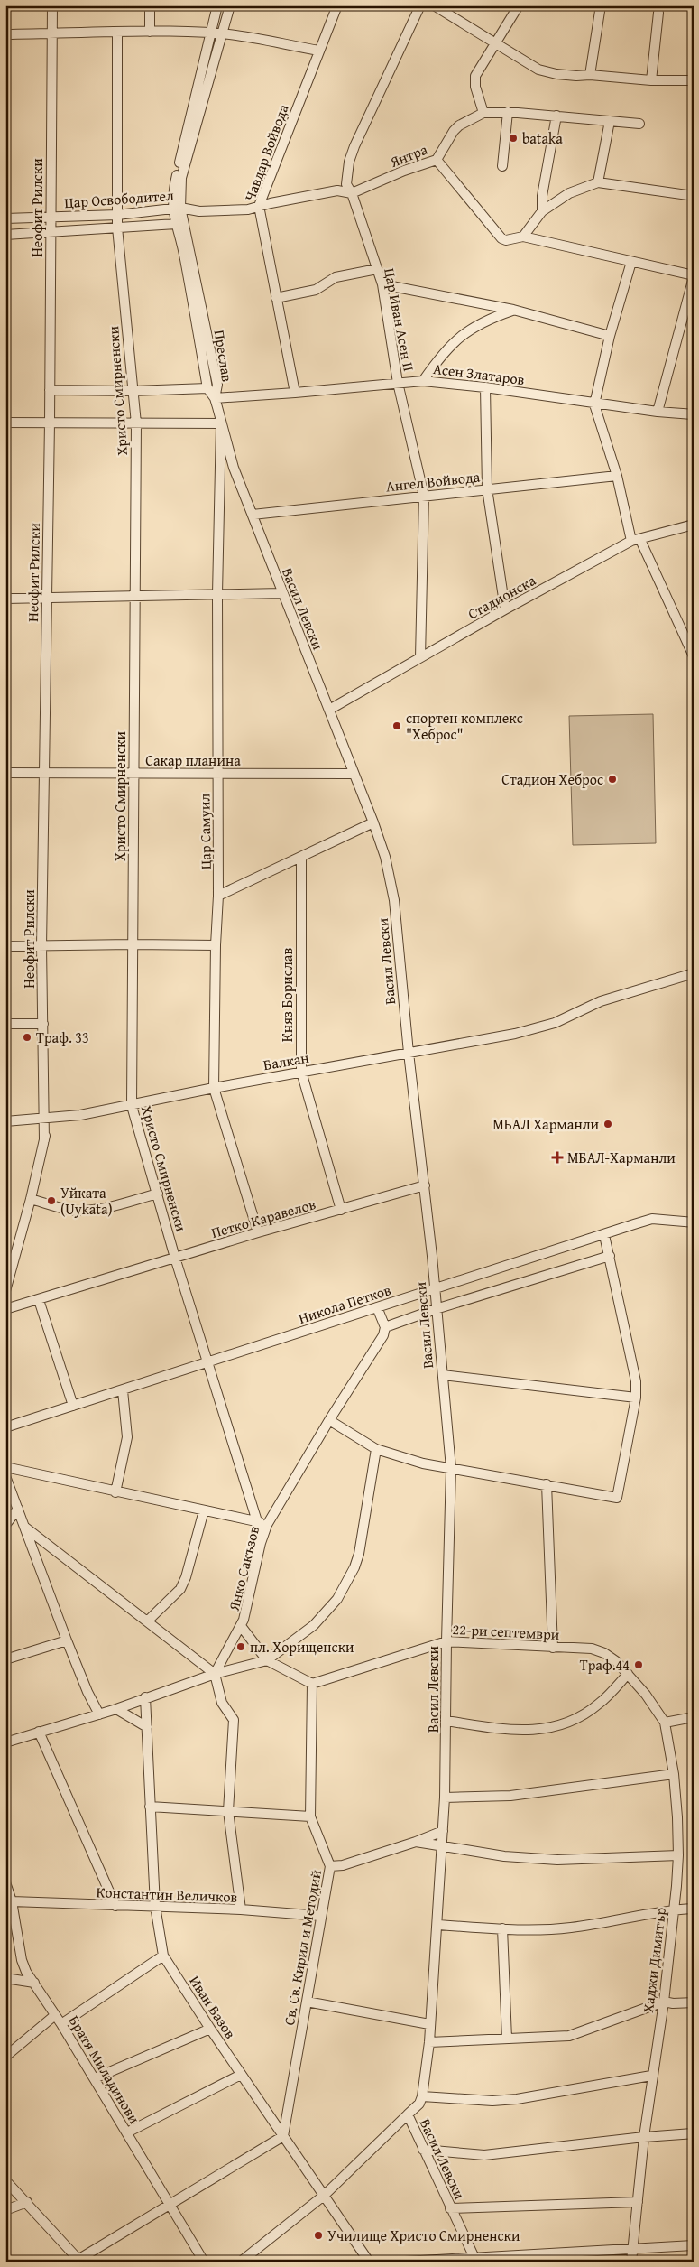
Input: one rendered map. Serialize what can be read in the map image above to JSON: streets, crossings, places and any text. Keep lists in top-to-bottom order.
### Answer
{
  "streets": {
    "street": [
      "Чавдар Войвода",
      "Янтра",
      "Цар Освободител",
      "Неофит Рилски",
      "Цар Иван Асен II",
      "Преслав",
      "Асен Златаров",
      "Христо Смирненски",
      "Ангел Войвода",
      "Стадионска",
      "Васил Левски",
      "Сакар планина",
      "Цар Самуил",
      "Княз Борислав",
      "Балкан",
      "Петко Каравелов",
      "Никола Петков",
      "Янко Сакъзов",
      "22-ри септември",
      "Константин Величков",
      "Св. Св. Кирил и Методий",
      "Хаджи Димитър",
      "Иван Вазов",
      "Братя Миладинови"
    ]
  },
  "crossings": [
    ["Чавдар Войвода", "Янтра"],
    ["Чавдар Войвода", "Асен Златаров"],
    ["Янтра", "Цар Освободител"],
    ["Янтра", "Цар Иван Асен II"],
    ["Цар Освободител", "Неофит Рилски"],
    ["Цар Освободител", "Преслав"],
    ["Цар Освободител", "Христо Смирненски"],
    ["Неофит Рилски", "Сакар планина"],
    ["Неофит Рилски", "Балкан"],
    ["Цар Иван Асен II", "Асен Златаров"],
    ["Цар Иван Асен II", "Ангел Войвода"],
    ["Цар Иван Асен II", "Стадионска"],
    ["Преслав", "Асен Златаров"],
    ["Преслав", "Васил Левски"],
    ["Асен Златаров", "Васил Левски"],
    ["Христо Смирненски", "Сакар планина"],
    ["Христо Смирненски", "Балкан"],
    ["Христо Смирненски", "Петко Каравелов"],
    ["Христо Смирненски", "Никола Петков"],
    ["Христо Смирненски", "Янко Сакъзов"],
    ["Ангел Войвода", "Васил Левски"],
    ["Стадионска", "Васил Левски"],
    ["Васил Левски", "Сакар планина"],
    ["Васил Левски", "Цар Самуил"],
    ["Васил Левски", "Балкан"],
    ["Васил Левски", "Петко Каравелов"],
    ["Васил Левски", "Никола Петков"],
    ["Васил Левски", "22-ри септември"],
    ["Сакар планина", "Цар Самуил"],
    ["Цар Самуил", "Балкан"],
    ["Цар Самуил", "Петко Каравелов"],
    ["Княз Борислав", "Балкан"],
    ["Княз Борислав", "Петко Каравелов"],
    ["22-ри септември", "Св. Св. Кирил и Методий"],
    ["22-ри септември", "Хаджи Димитър"],
    ["Константин Величков", "Св. Св. Кирил и Методий"],
    ["Константин Величков", "Иван Вазов"],
    ["Константин Величков", "Братя Миладинови"],
    ["Св. Св. Кирил и Методий", "Иван Вазов"]
  ],
  "places": {
    "other": [
      "bataka",
      "спортен комплекс \"Хеброс\"",
      "Стадион Хеброс",
      "Траф. 33",
      "МБАЛ Харманли",
      "Уйката (Uykata)",
      "пл. Хорищенски",
      "Траф.44",
      "Училище Христо Смирненски"
    ],
    "health": ["МБАЛ-Харманли"]
  }
}
